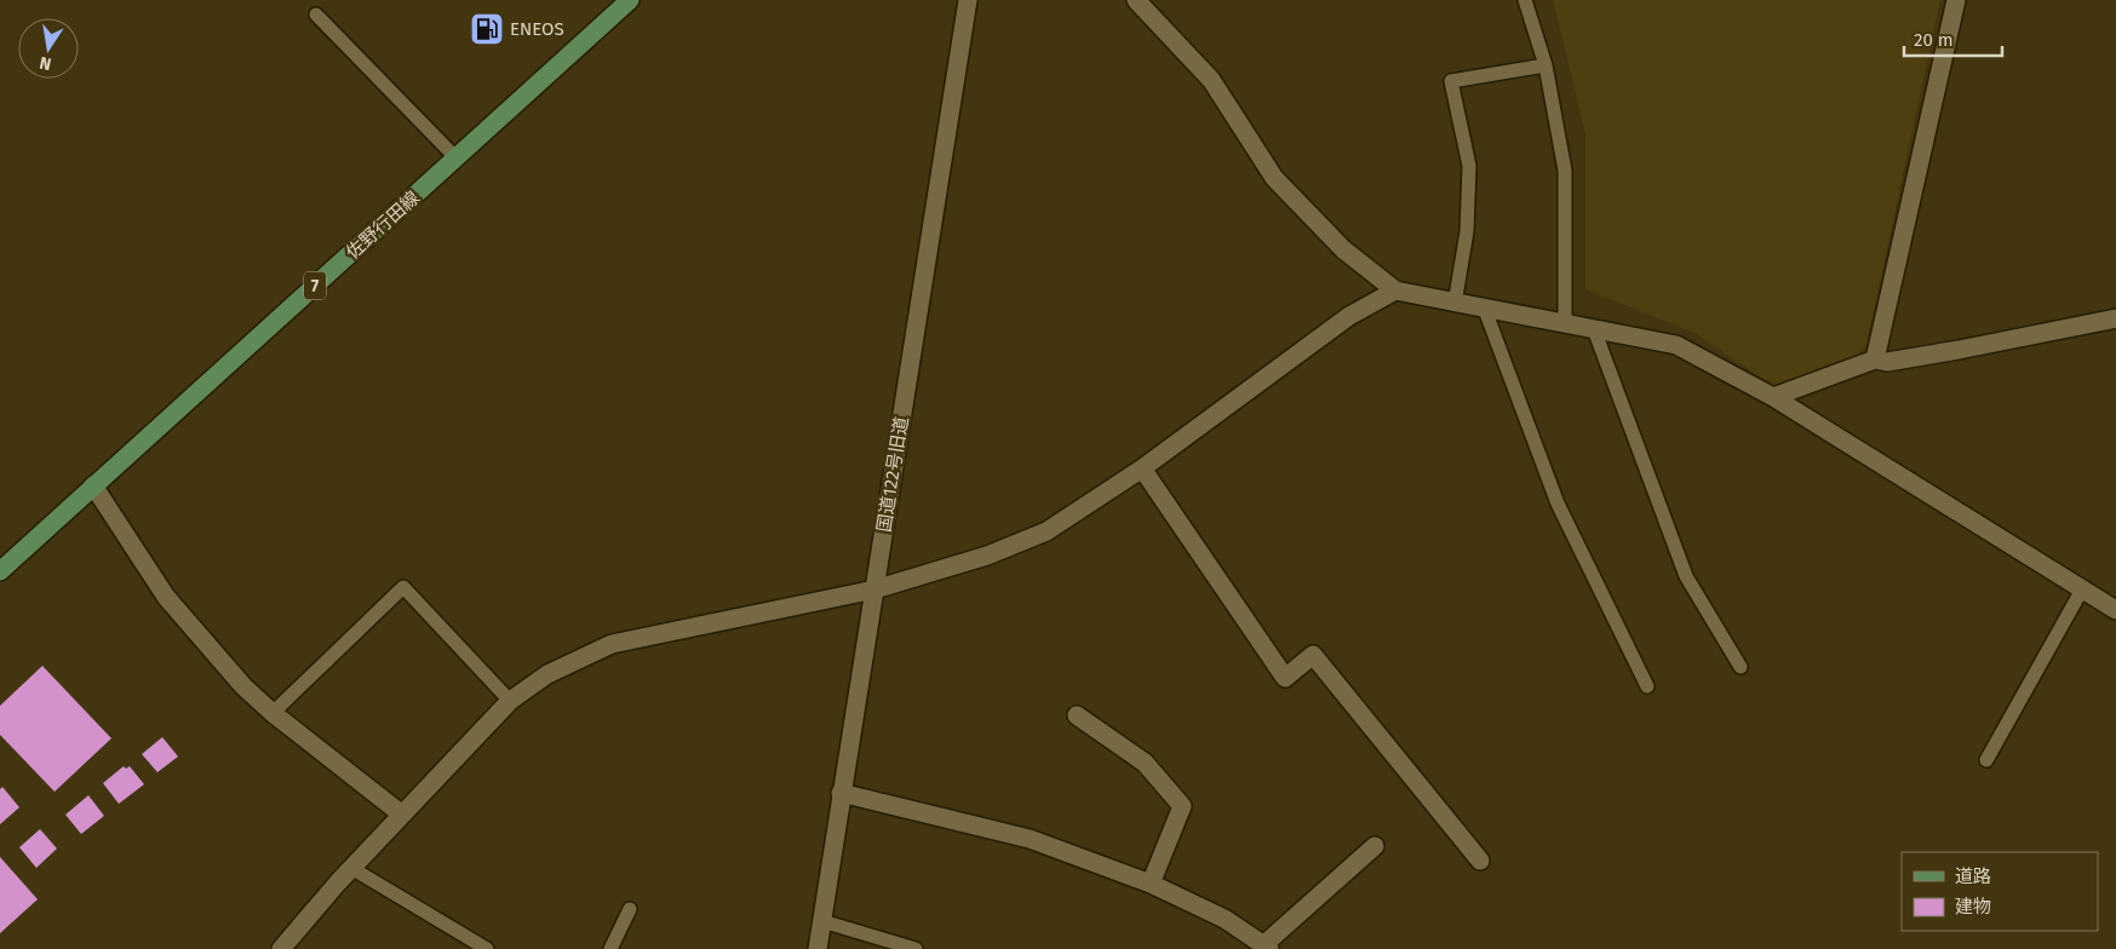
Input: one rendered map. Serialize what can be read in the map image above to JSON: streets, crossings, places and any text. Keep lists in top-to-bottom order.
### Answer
{
  "streets": {
    "main road": ["佐野行田線", "7"],
    "street": ["国道122号旧道"]
  },
  "places": {
    "fuel station": ["ENEOS"]
  },
  "legend": ["道路", "建物"],
  "scale_bar": "20 m",
  "north": "bottom"
}
